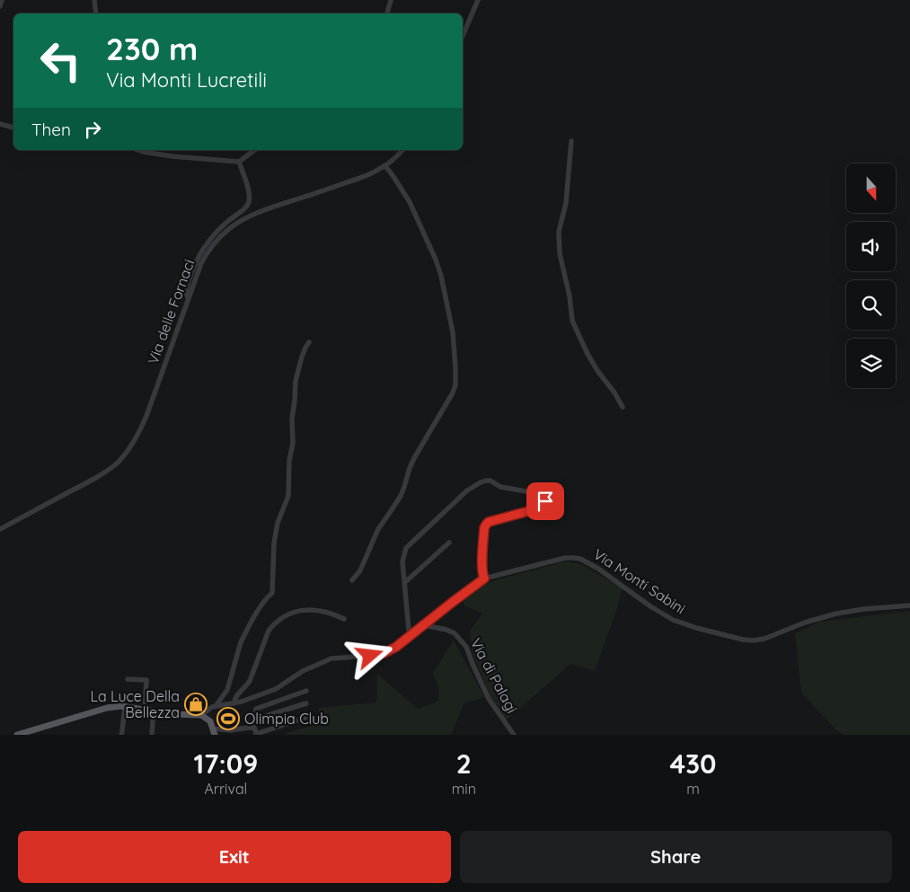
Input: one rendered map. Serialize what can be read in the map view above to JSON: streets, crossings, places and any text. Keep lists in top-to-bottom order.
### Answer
{
  "streets": {
    "street": ["Via delle Fornaci", "Via Monti Sabini", "Via di Palagi"]
  },
  "crossings": [
    ["Via Monti Sabini", "Via di Palagi"]
  ],
  "places": {
    "shop": ["La Luce Della Bellezza"],
    "sports": ["Olimpia Club"]
  },
  "north": "bottom",
  "page": {
    "turn": ["230 m", "Via Monti Lucretili"],
    "then": "Then",
    "eta": [
      "17:09",
      "Arrival",
      "2",
      "min",
      "430",
      "m"
    ],
    "buttons": ["Exit", "Share"]
  }
}
